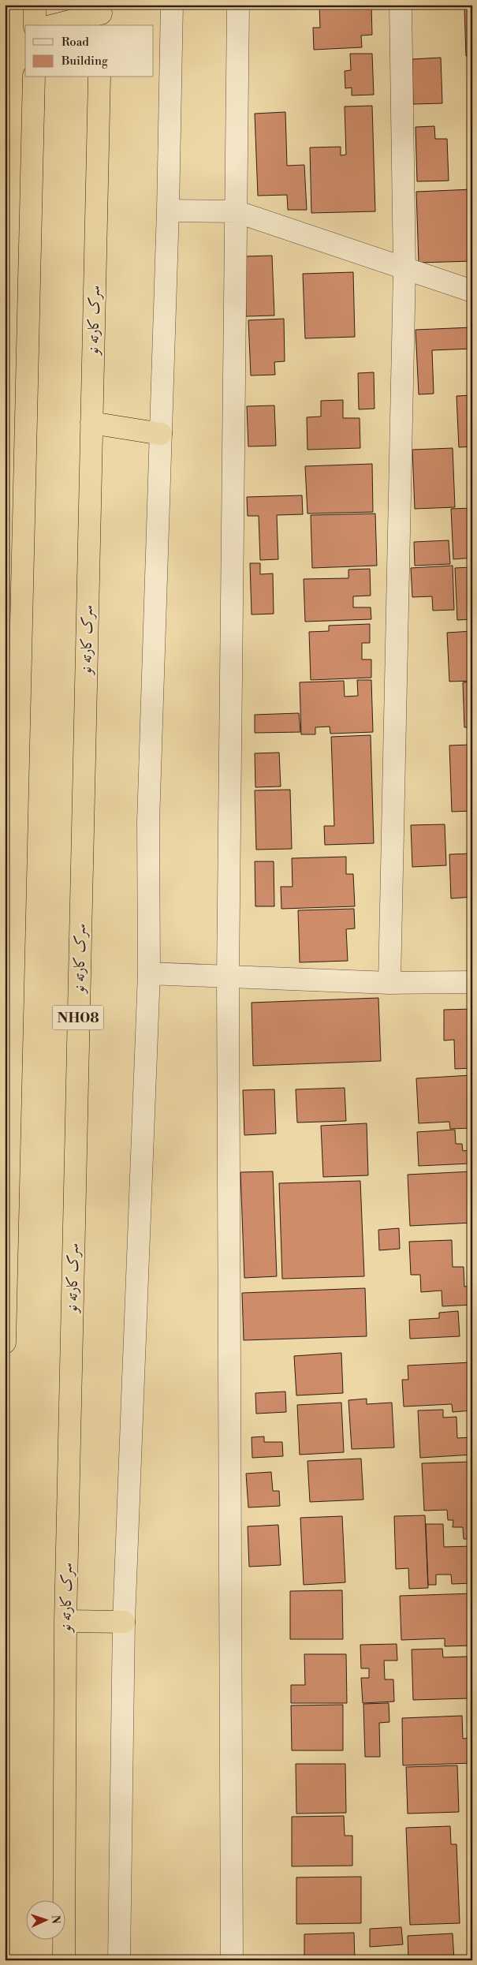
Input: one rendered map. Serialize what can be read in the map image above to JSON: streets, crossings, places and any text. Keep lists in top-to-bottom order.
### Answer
{
  "streets": {
    "highway": ["سرک کارته نو", "NH08"]
  },
  "legend": ["Road", "Building"],
  "north": "right"
}
